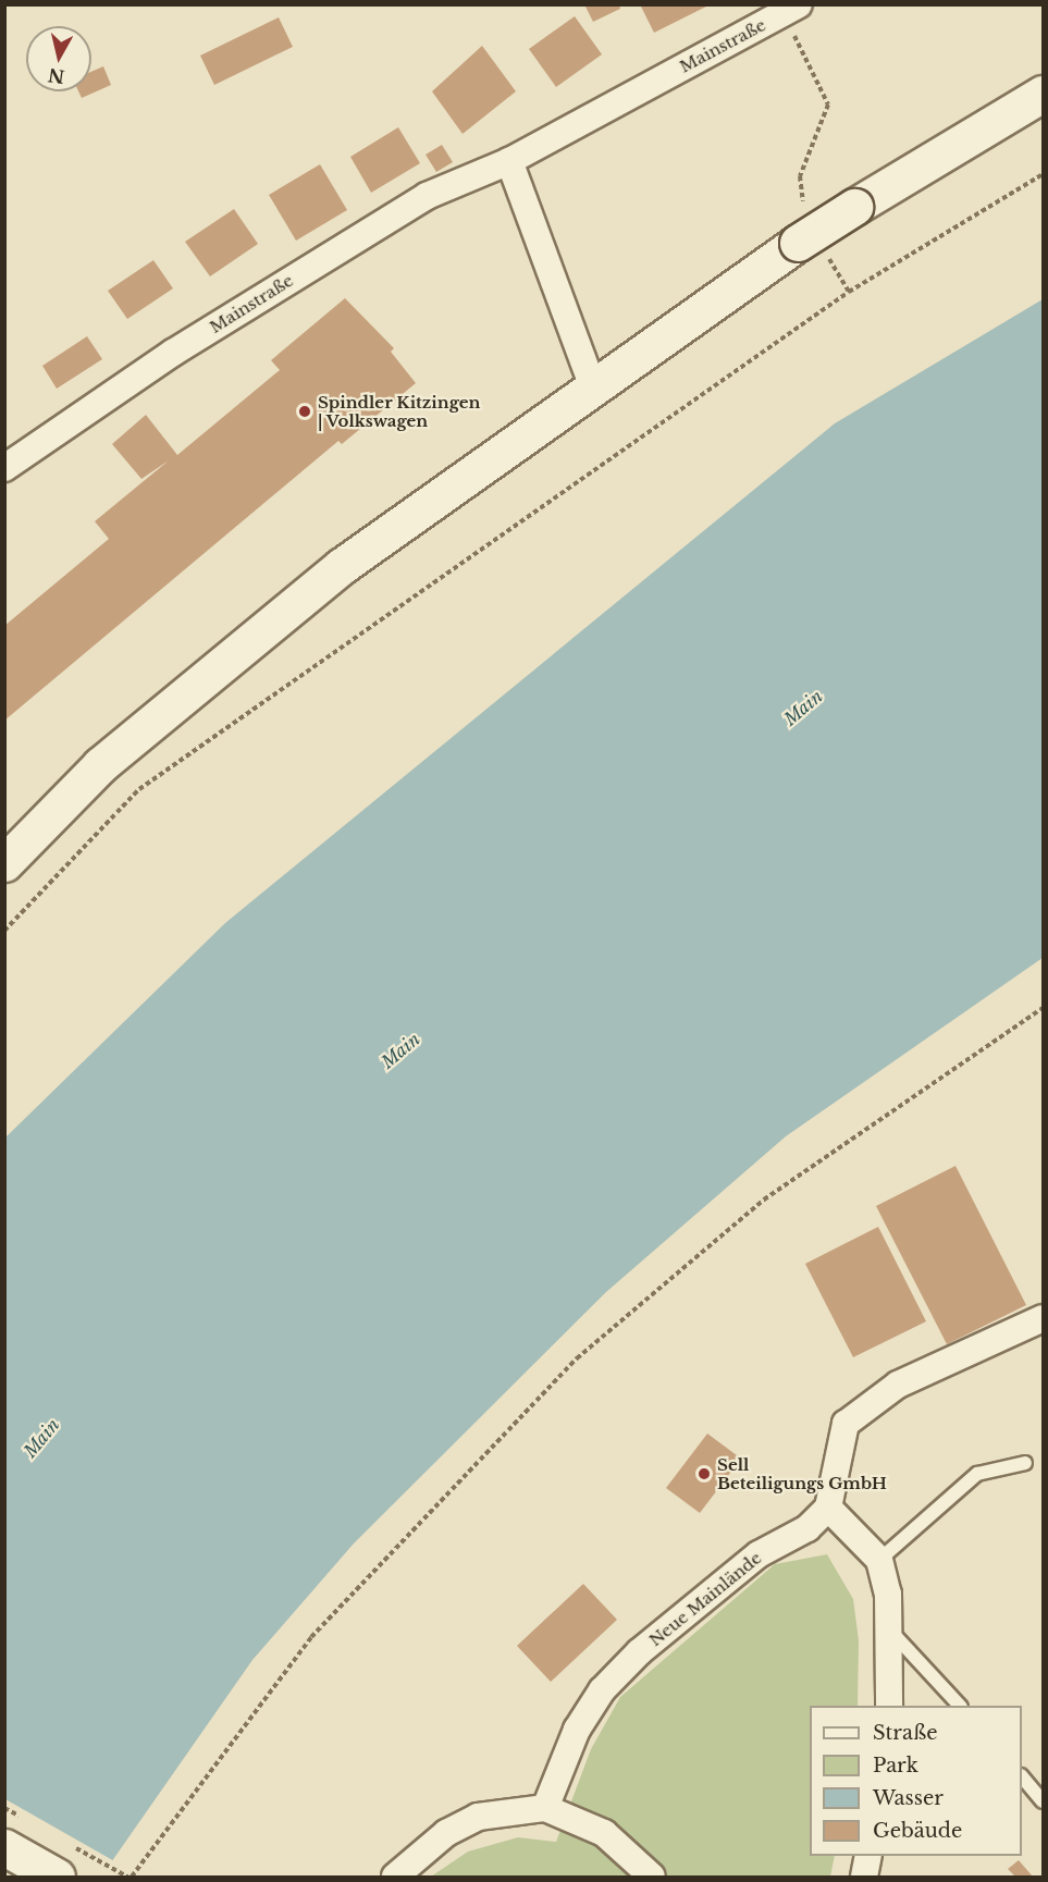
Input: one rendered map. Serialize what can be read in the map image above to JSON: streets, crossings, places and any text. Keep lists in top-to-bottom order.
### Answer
{
  "streets": {
    "street": ["Mainstraße", "Neue Mainlände"]
  },
  "water": ["Main"],
  "places": ["Spindler Kitzingen | Volkswagen", "Sell Beteiligungs GmbH"],
  "legend": [
    "Straße",
    "Park",
    "Wasser",
    "Gebäude"
  ],
  "north": "bottom"
}
